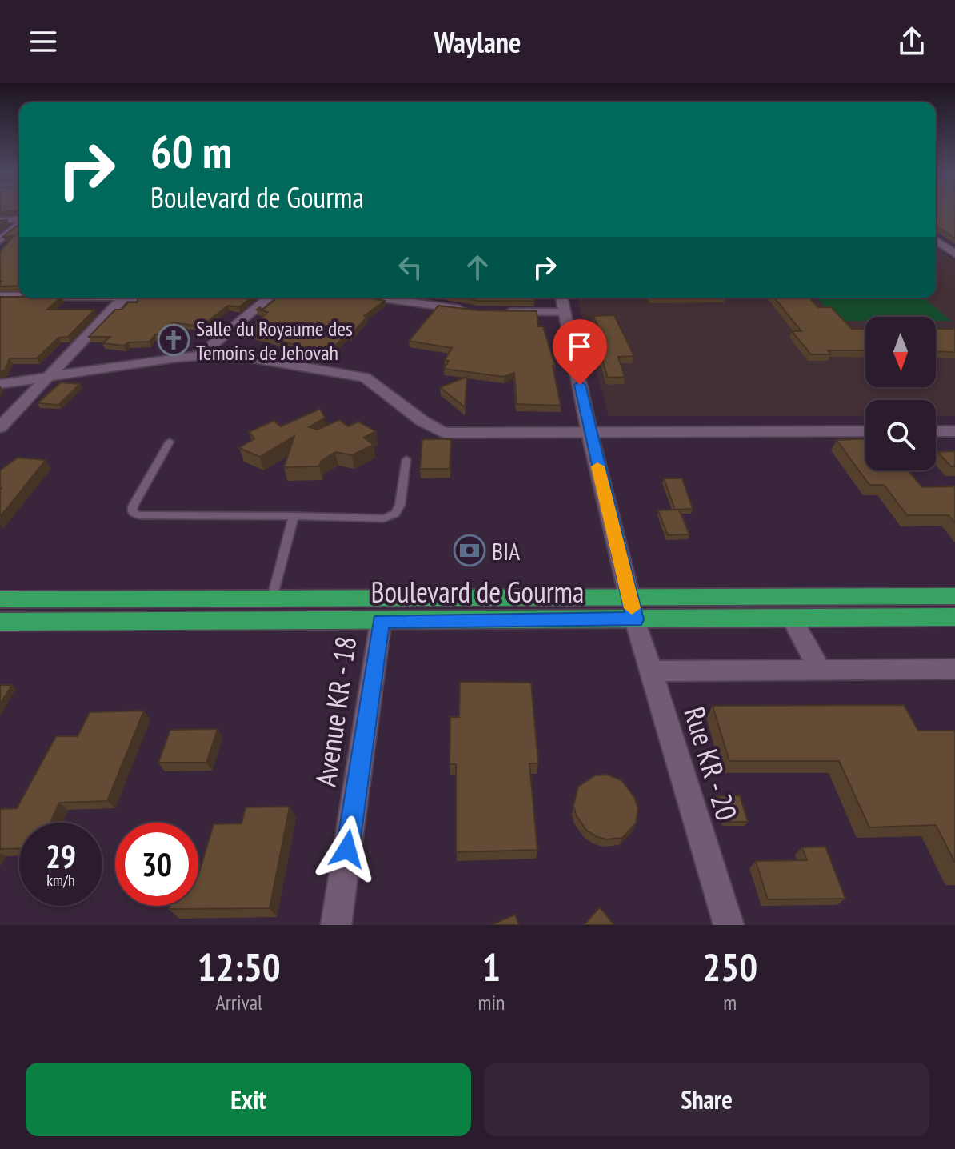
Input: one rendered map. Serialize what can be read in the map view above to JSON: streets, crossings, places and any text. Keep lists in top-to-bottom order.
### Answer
{
  "streets": {
    "highway": ["Boulevard de Gourma"],
    "street": ["Avenue KR - 18", "Rue KR - 20"]
  },
  "crossings": [
    ["Boulevard de Gourma", "Avenue KR - 18"],
    ["Boulevard de Gourma", "Rue KR - 20"]
  ],
  "places": {
    "church": ["Salle du Royaume des Temoins de Jehovah"],
    "bank": ["BIA"]
  },
  "north": "bottom",
  "page": {
    "header": "Waylane",
    "turn": ["60 m", "Boulevard de Gourma"],
    "speed": "29 km/h",
    "limit": "30",
    "eta": [
      "12:50",
      "Arrival",
      "1",
      "min",
      "250",
      "m"
    ],
    "buttons": ["Exit", "Share"]
  }
}
